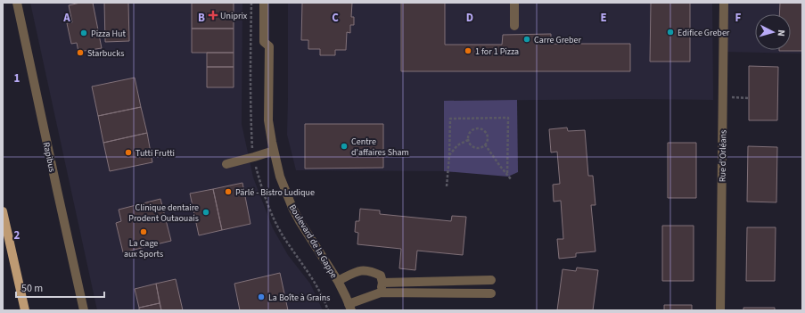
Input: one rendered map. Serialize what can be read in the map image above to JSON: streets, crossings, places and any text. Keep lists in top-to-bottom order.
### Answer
{
  "streets": {
    "street": ["Rue d'Orléans", "Rapibus", "Boulevard de la Gappe"]
  },
  "places": {
    "health": ["Uniprix"],
    "other": [
      "Edifice Greber",
      "Pizza Hut",
      "Carre Greber",
      "1 for 1 Pizza",
      "Starbucks",
      "Centre d'affaires Sham",
      "Tutti Frutti",
      "Pärlé - Bistro Ludique",
      "Clinique dentaire Prodent Outaouais",
      "La Cage aux Sports",
      "La Boîte à Grains"
    ]
  },
  "scale_bar": "50 m",
  "north": "right",
  "grid": {
    "columns": [
      "A",
      "B",
      "C",
      "D",
      "E",
      "F"
    ],
    "rows": ["1", "2"]
  }
}
